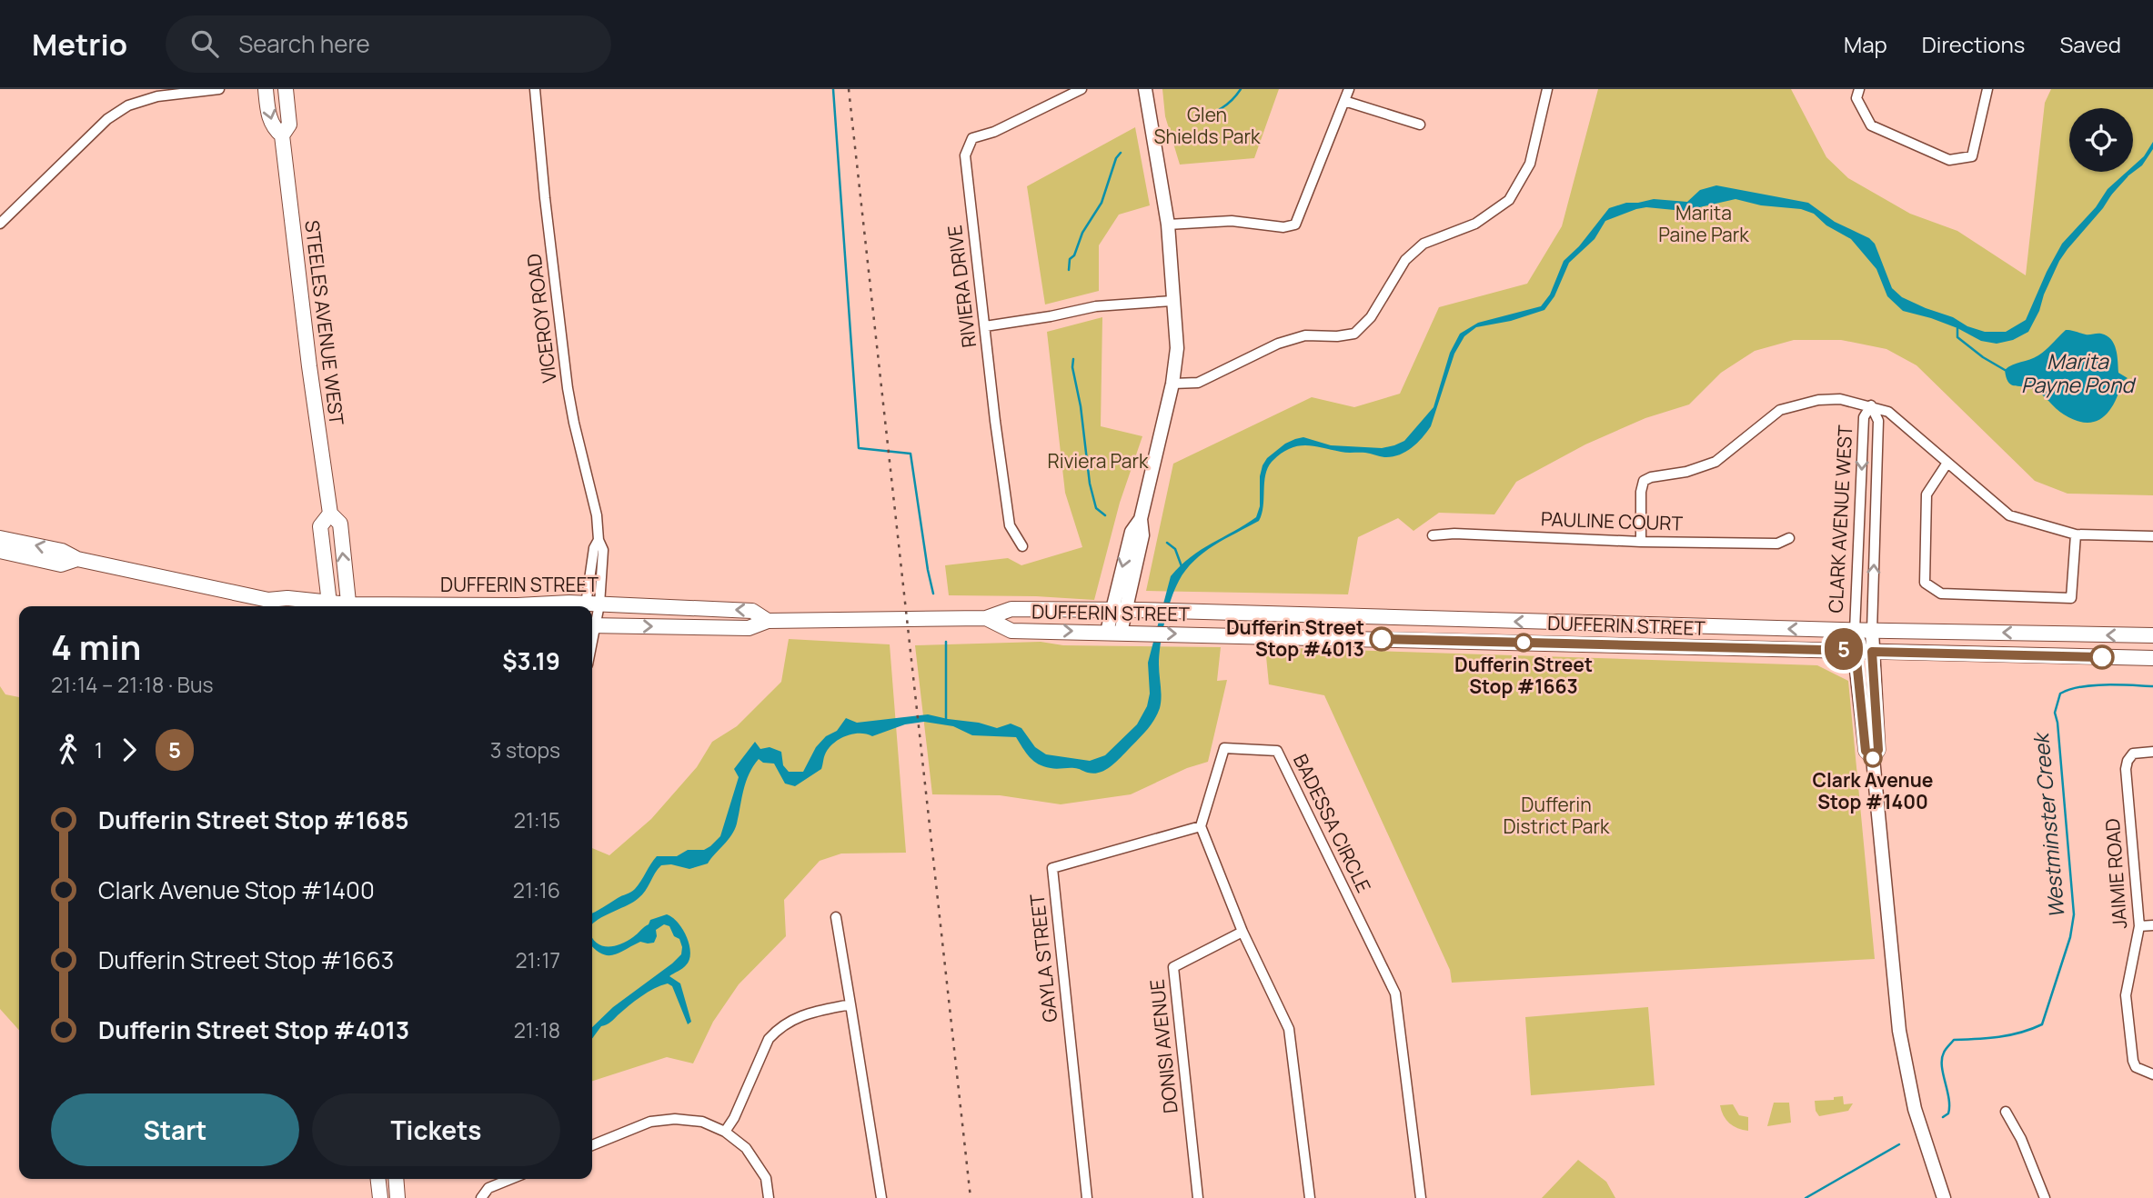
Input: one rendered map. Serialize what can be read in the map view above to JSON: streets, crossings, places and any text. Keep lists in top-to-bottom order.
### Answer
{
  "streets": {
    "main road": ["STEELES AVENUE WEST", "DUFFERIN STREET"],
    "street": [
      "RIVIERA DRIVE",
      "VICEROY ROAD",
      "CLARK AVENUE WEST",
      "PAULINE COURT",
      "BADESSA CIRCLE",
      "JAIMIE ROAD",
      "GAYLA STREET",
      "DONISI AVENUE"
    ]
  },
  "crossings": [
    ["CLARK AVENUE WEST", "DUFFERIN STREET"],
    ["BADESSA CIRCLE", "GAYLA STREET"]
  ],
  "water": ["Marita Payne Pond", "Westminster Creek"],
  "parks": [
    "Glen Shields Park",
    "Marita Paine Park",
    "Riviera Park",
    "Dufferin District Park"
  ],
  "places": ["Dufferin Street Stop #4013", "Dufferin Street Stop #1663", "Clark Avenue Stop #1400"],
  "lines": ["bus line 5"],
  "page": {
    "header": "Metrio",
    "search": "Search here",
    "nav": ["Map", "Directions", "Saved"],
    "on_map": "5",
    "heading": ["4 min", "21:14 – 21:18 · Bus", "$3.19"],
    "legs": ["1", "5", "3 stops"],
    "list": [
      {
        "name": "Dufferin Street Stop #1685",
        "value": "21:15"
      },
      {
        "name": "Clark Avenue Stop #1400",
        "value": "21:16"
      },
      {
        "name": "Dufferin Street Stop #1663",
        "value": "21:17"
      },
      {
        "name": "Dufferin Street Stop #4013",
        "value": "21:18"
      }
    ],
    "buttons": ["Start", "Tickets"]
  }
}
